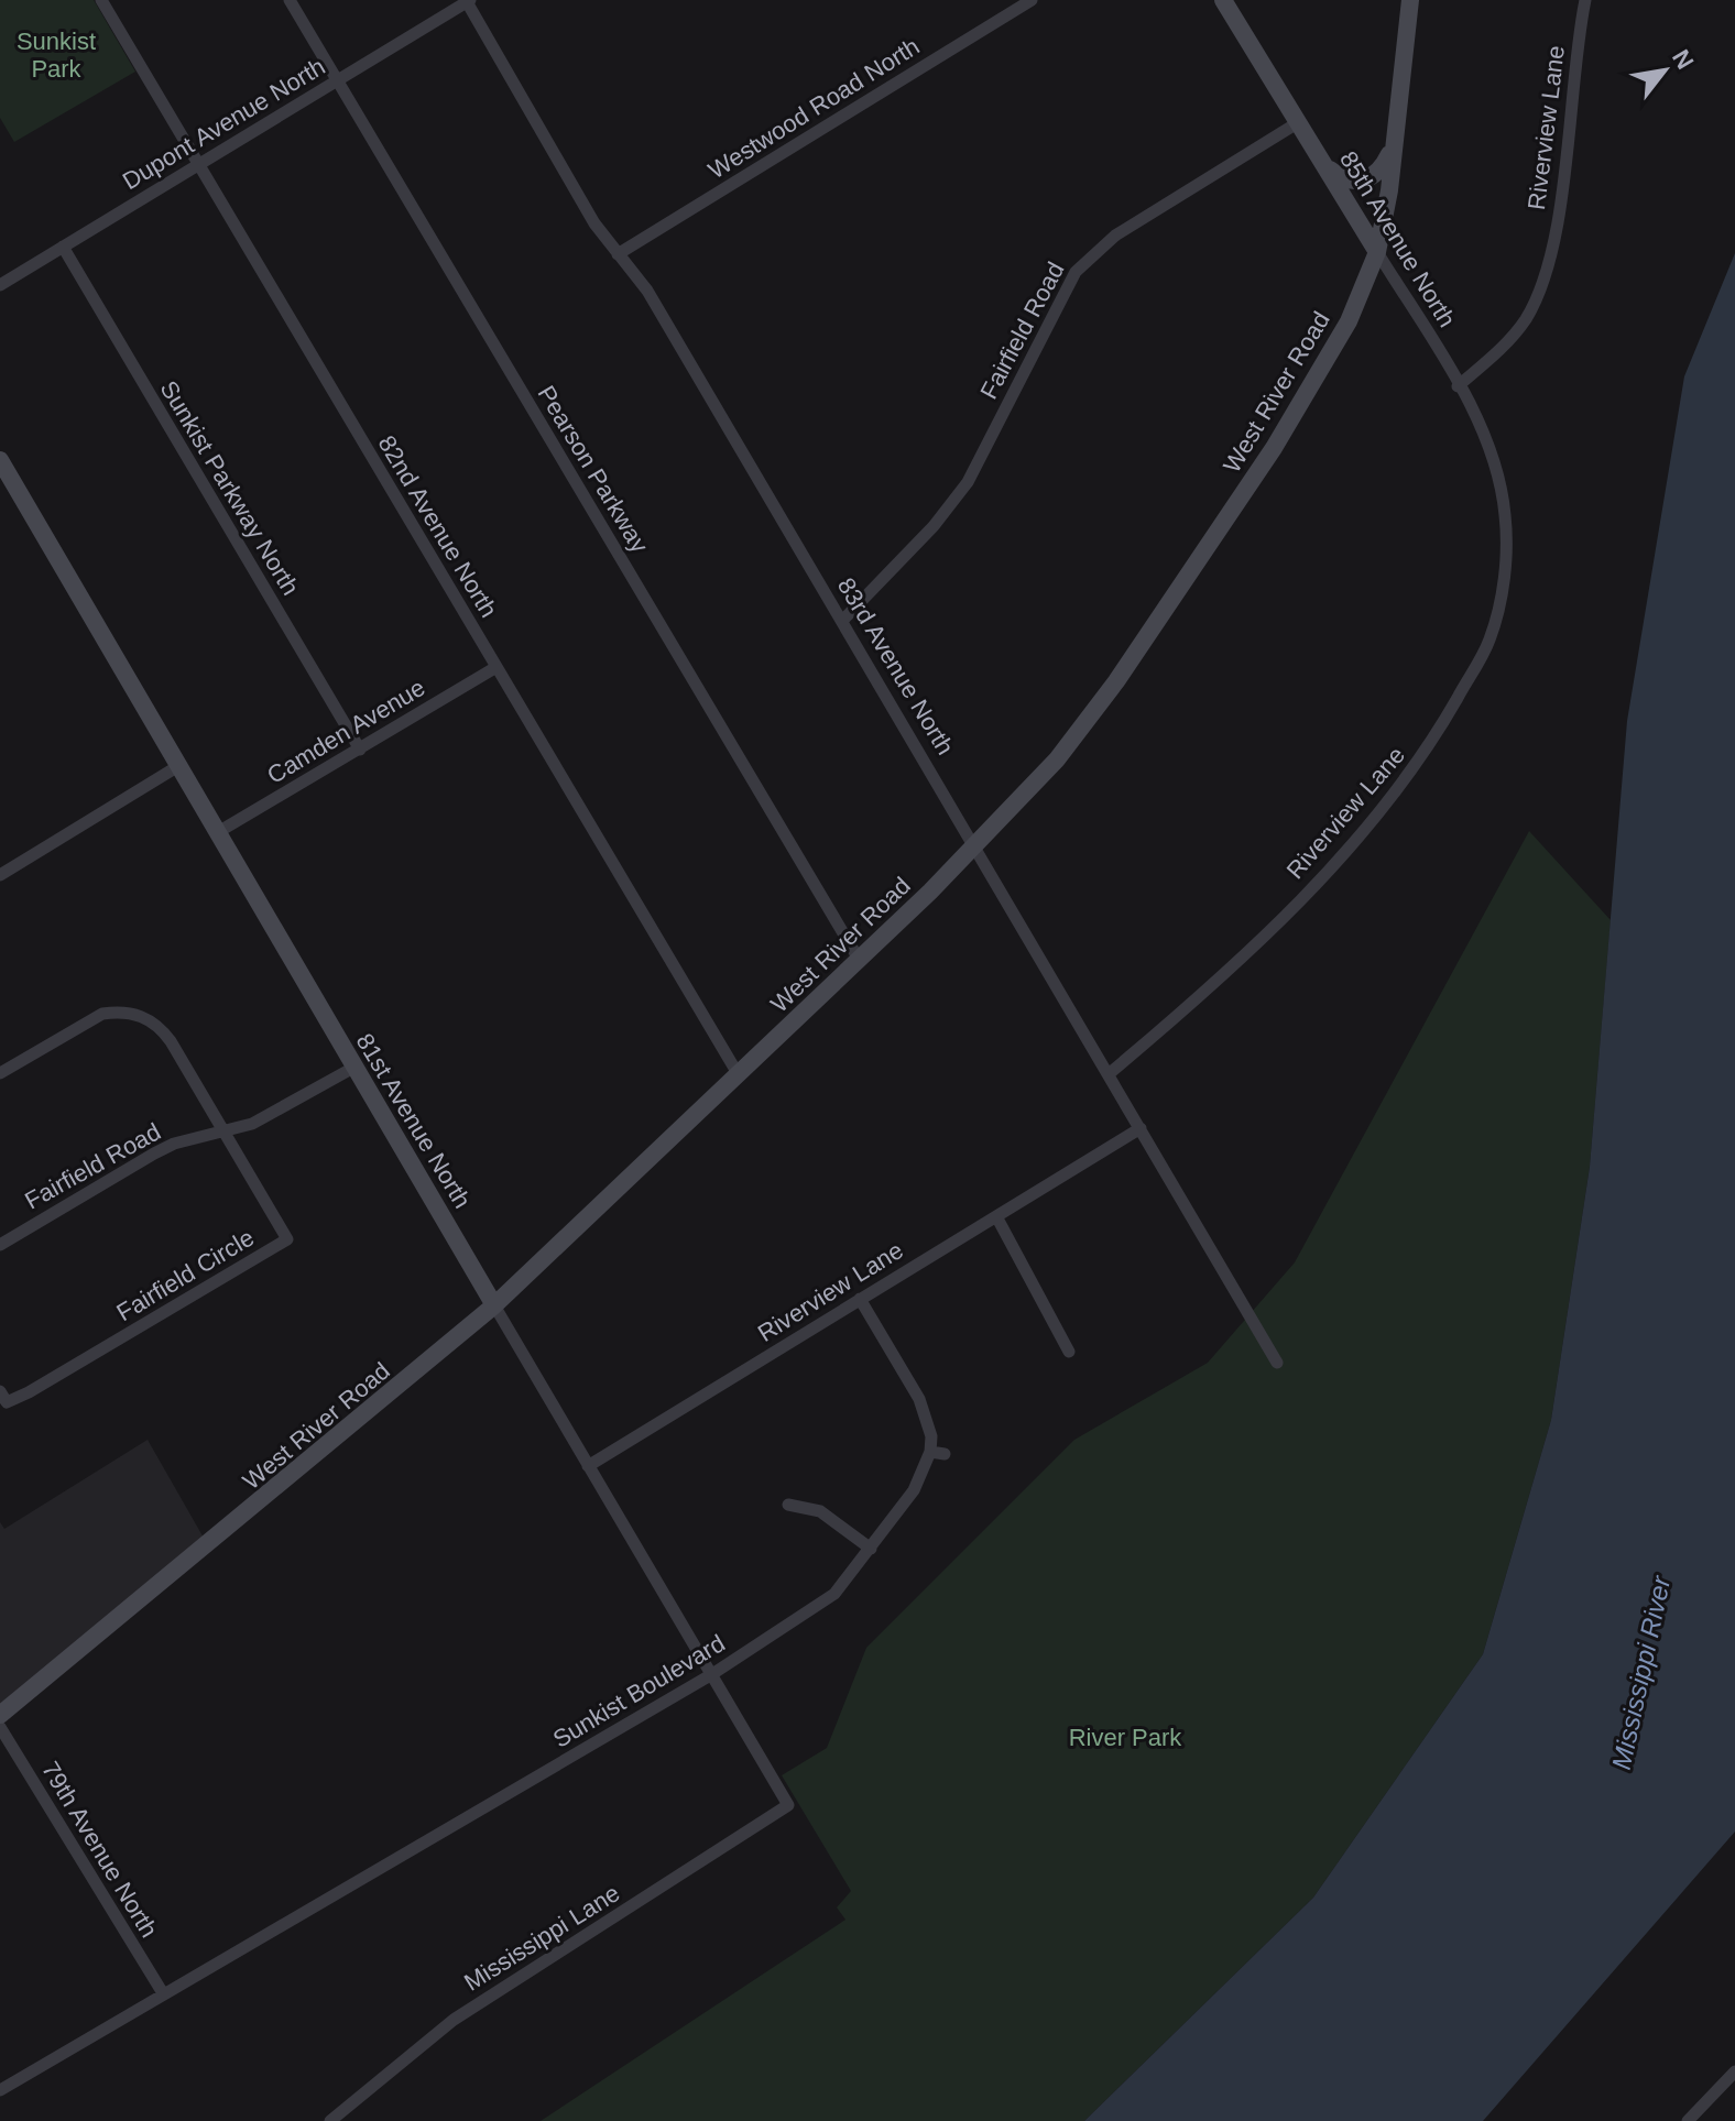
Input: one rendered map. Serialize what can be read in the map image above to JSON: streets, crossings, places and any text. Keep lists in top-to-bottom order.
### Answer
{
  "streets": {
    "street": [
      "Westwood Road North",
      "Dupont Avenue North",
      "Riverview Lane",
      "85th Avenue North",
      "Fairfield Road",
      "West River Road",
      "Pearson Parkway",
      "Sunkist Parkway North",
      "82nd Avenue North",
      "83rd Avenue North",
      "Camden Avenue",
      "81st Avenue North",
      "Fairfield Circle",
      "Sunkist Boulevard",
      "79th Avenue North",
      "Mississippi Lane"
    ]
  },
  "crossings": [
    ["Westwood Road North", "83rd Avenue North"],
    ["Dupont Avenue North", "Pearson Parkway"],
    ["Dupont Avenue North", "Sunkist Parkway North"],
    ["Dupont Avenue North", "82nd Avenue North"],
    ["Dupont Avenue North", "83rd Avenue North"],
    ["Riverview Lane", "85th Avenue North"],
    ["Riverview Lane", "83rd Avenue North"],
    ["Riverview Lane", "81st Avenue North"],
    ["Riverview Lane", "Sunkist Boulevard"],
    ["85th Avenue North", "Fairfield Road"],
    ["85th Avenue North", "West River Road"],
    ["Fairfield Road", "83rd Avenue North"],
    ["Fairfield Road", "81st Avenue North"],
    ["Fairfield Road", "Fairfield Circle"],
    ["West River Road", "Pearson Parkway"],
    ["West River Road", "82nd Avenue North"],
    ["West River Road", "83rd Avenue North"],
    ["West River Road", "81st Avenue North"],
    ["Sunkist Parkway North", "Camden Avenue"],
    ["82nd Avenue North", "Camden Avenue"],
    ["Camden Avenue", "81st Avenue North"],
    ["81st Avenue North", "Sunkist Boulevard"],
    ["81st Avenue North", "Mississippi Lane"],
    ["Sunkist Boulevard", "79th Avenue North"]
  ],
  "water": ["Mississippi River"],
  "parks": ["Sunkist Park", "River Park"],
  "north": "top right"
}
